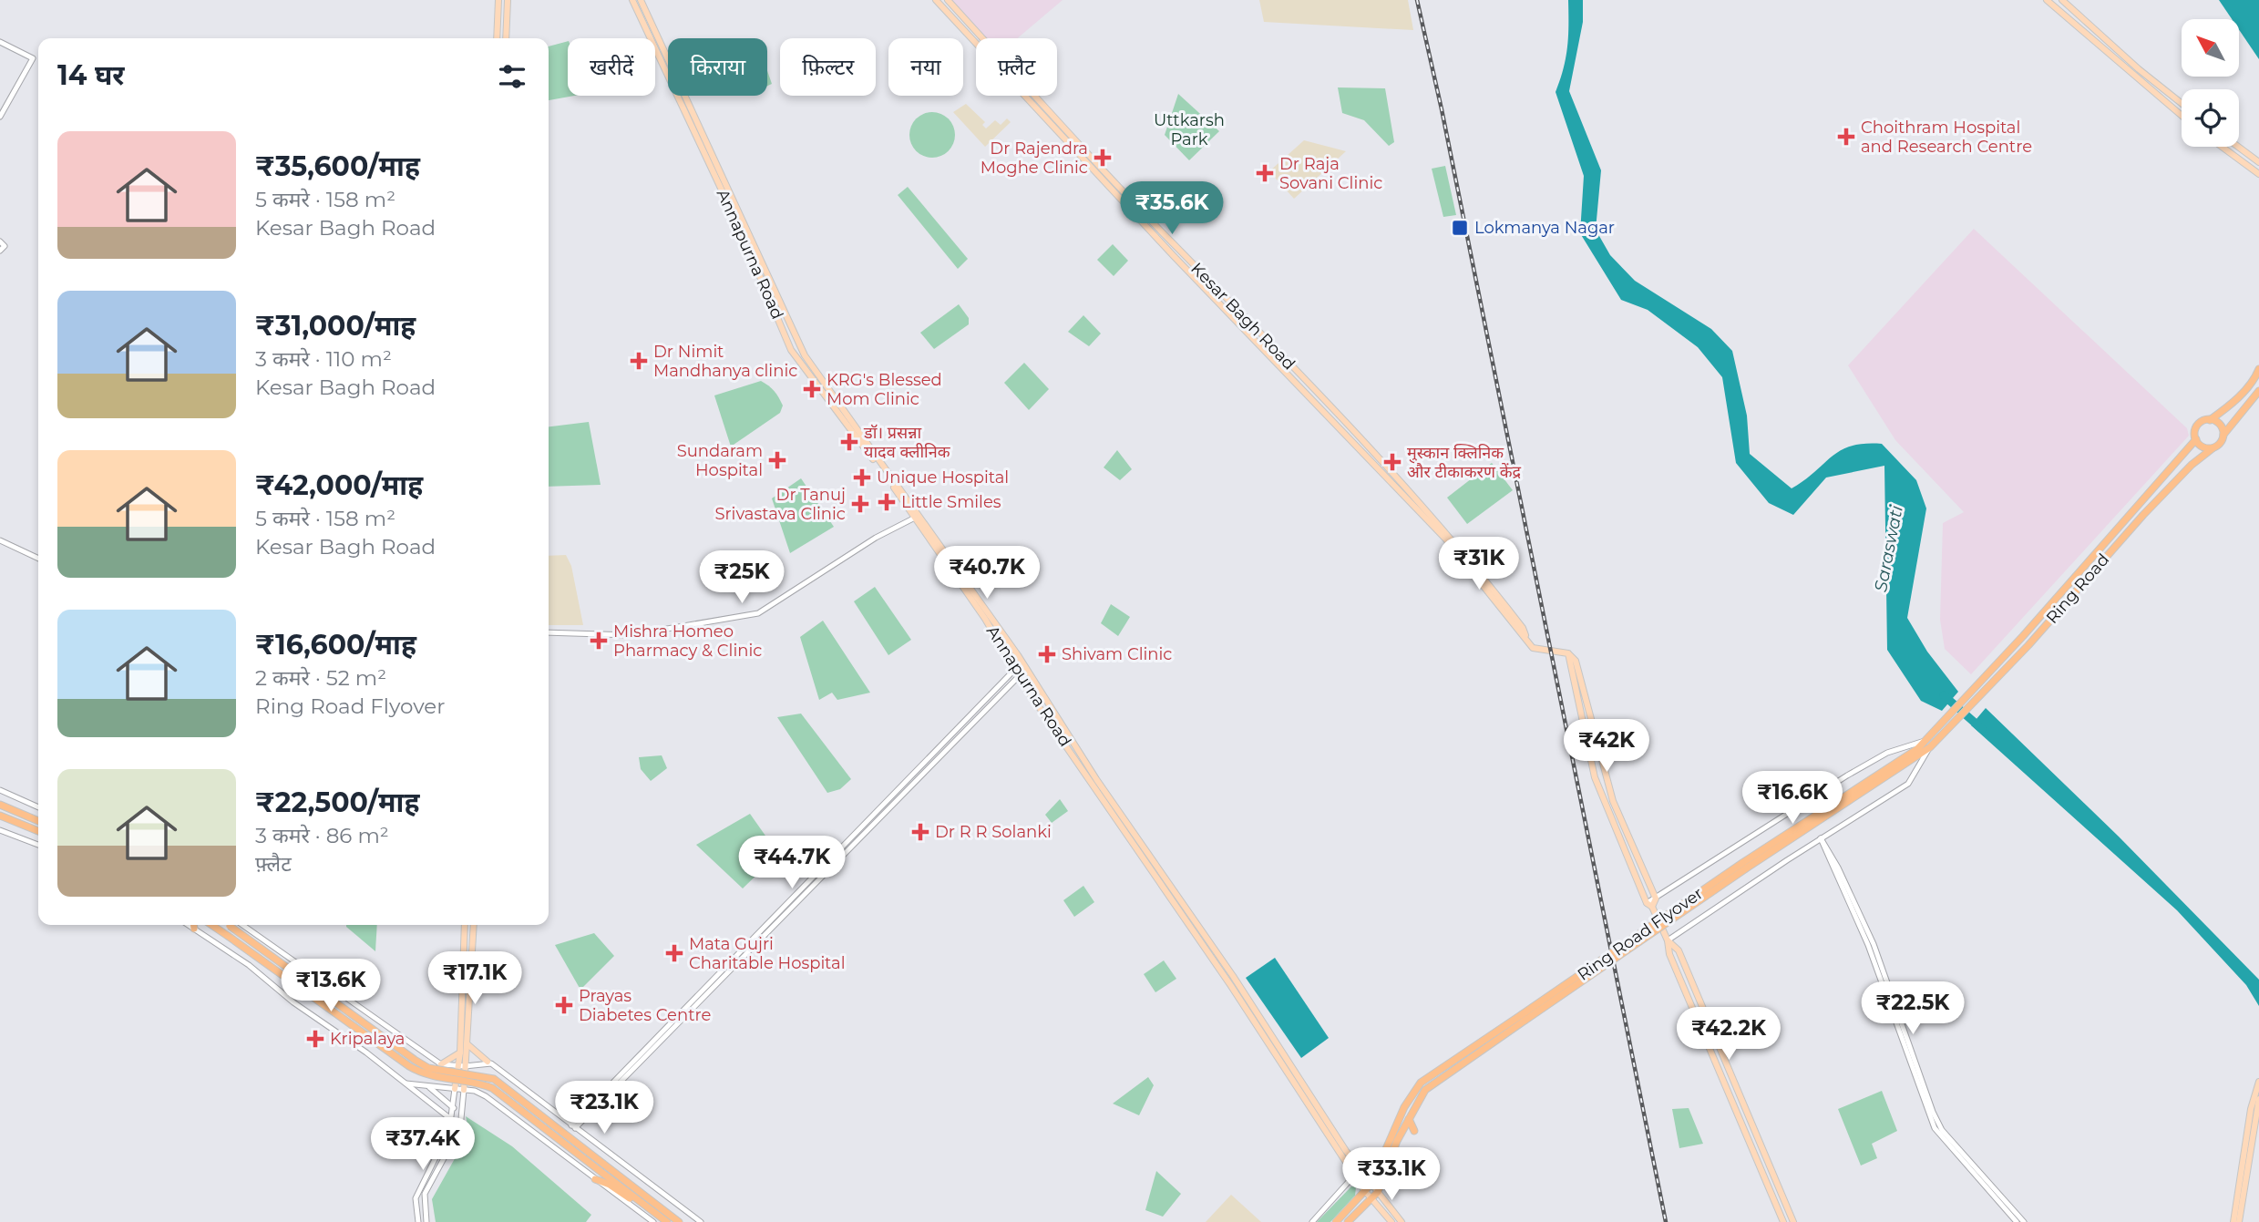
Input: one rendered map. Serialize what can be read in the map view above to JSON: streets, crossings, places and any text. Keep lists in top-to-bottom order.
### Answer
{
  "streets": {
    "highway": ["Ring Road", "Ring Road Flyover"],
    "main road": ["Annapurna Road", "Kesar Bagh Road"]
  },
  "crossings": [
    ["Ring Road", "Ring Road Flyover"]
  ],
  "water": ["Saraswati"],
  "parks": ["Uttkarsh Park"],
  "places": {
    "health": [
      "Choithram Hospital and Research Centre",
      "Dr Rajendra Moghe Clinic",
      "Dr Raja Sovani Clinic",
      "Dr Nimit Mandhanya clinic",
      "KRG's Blessed Mom Clinic",
      "डॉ। प्रसन्ना यादव क्लीनिक",
      "Sundaram Hospital",
      "मुस्कान क्लिनिक और टीकाकरण केंद्र",
      "Unique Hospital",
      "Little Smiles",
      "Dr Tanuj Srivastava Clinic",
      "Mishra Homeo Pharmacy & Clinic",
      "Shivam Clinic",
      "Dr R R Solanki",
      "Mata Gujri Charitable Hospital",
      "Prayas Diabetes Centre",
      "Kripalaya"
    ],
    "transit": ["Lokmanya Nagar"]
  },
  "north": "top left",
  "page": {
    "chip": [
      "खरीदें",
      "किराया",
      "फ़िल्टर",
      "नया",
      "फ़्लैट"
    ],
    "heading": "14 घर",
    "list": [
      {
        "name": "₹35,600/माह",
        "note": "5 कमरे · 158 m² · Kesar Bagh Road"
      },
      {
        "name": "₹31,000/माह",
        "note": "3 कमरे · 110 m² · Kesar Bagh Road"
      },
      {
        "name": "₹42,000/माह",
        "note": "5 कमरे · 158 m² · Kesar Bagh Road"
      },
      {
        "name": "₹16,600/माह",
        "note": "2 कमरे · 52 m² · Ring Road Flyover"
      },
      {
        "name": "₹22,500/माह",
        "note": "3 कमरे · 86 m² · फ़्लैट"
      }
    ],
    "price": [
      "₹35.6K",
      "₹31K",
      "₹40.7K",
      "₹25K",
      "₹42K",
      "₹16.6K",
      "₹44.7K",
      "₹17.1K",
      "₹13.6K",
      "₹22.5K",
      "₹42.2K",
      "₹23.1K",
      "₹37.4K",
      "₹33.1K"
    ]
  }
}
